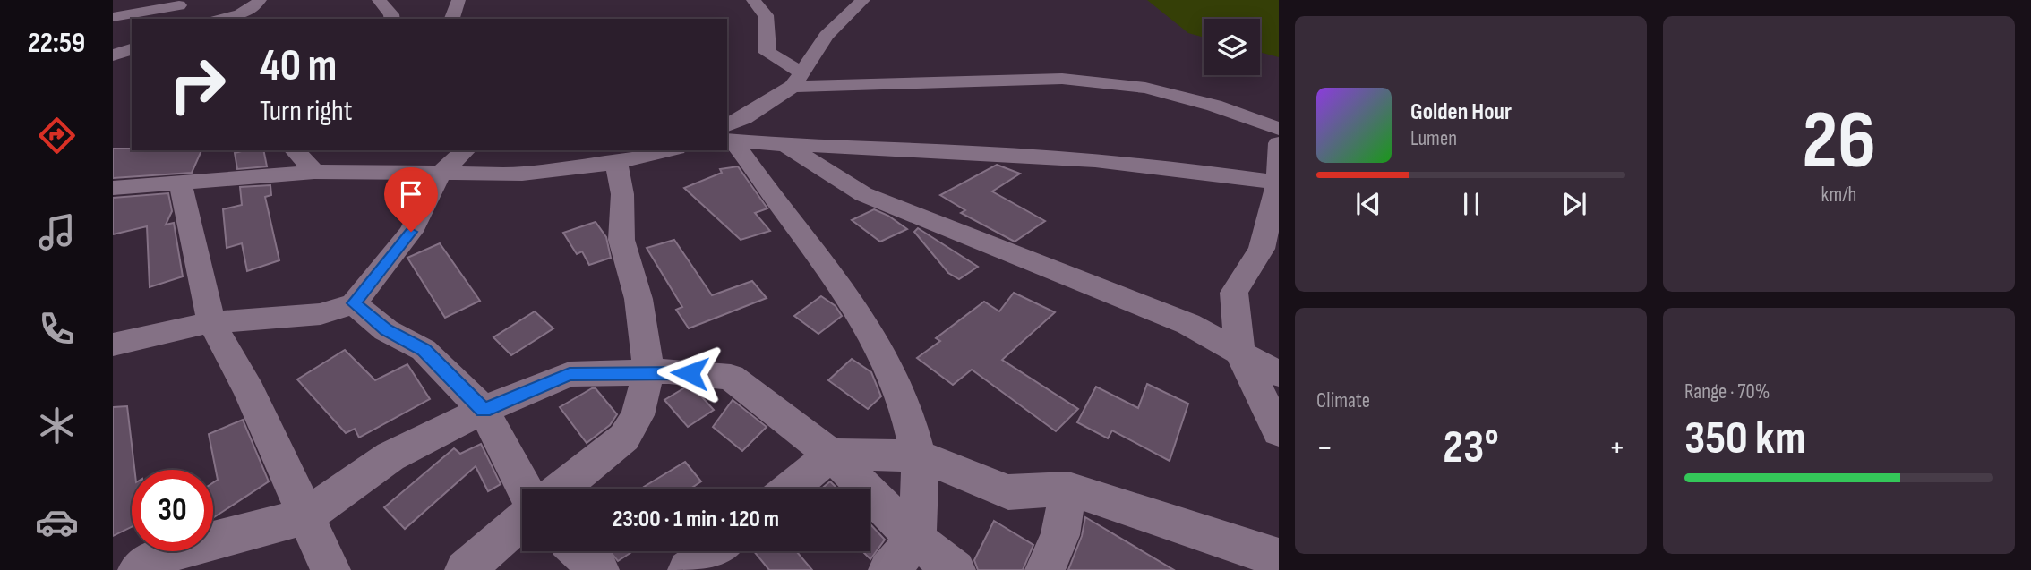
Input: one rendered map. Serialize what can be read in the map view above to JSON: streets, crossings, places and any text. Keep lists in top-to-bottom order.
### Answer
{
  "page": {
    "tabs": "22:59",
    "tile": [
      ["26", "km/h"],
      "Climate",
      ["Range · 70%", "350 km"]
    ],
    "turn": ["40 m", "Turn right"],
    "song": ["Golden Hour", "Lumen"],
    "heat": ["−", "23°", "+"],
    "limit": "30",
    "trip": "23:00 · 1 min · 120 m"
  }
}
